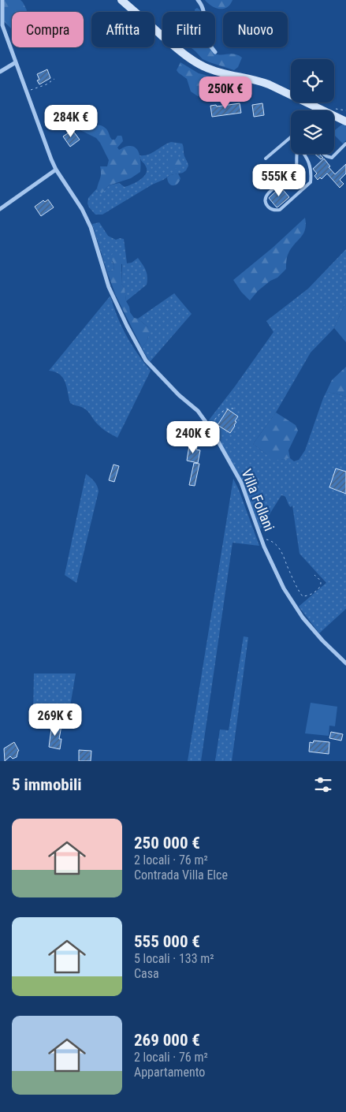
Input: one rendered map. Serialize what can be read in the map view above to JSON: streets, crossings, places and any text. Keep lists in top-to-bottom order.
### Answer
{
  "streets": {
    "street": ["Villa Follani"]
  },
  "page": {
    "chip": [
      "Compra",
      "Affitta",
      "Filtri",
      "Nuovo"
    ],
    "price": [
      "250K €",
      "284K €",
      "555K €",
      "240K €",
      "269K €"
    ],
    "heading": "5 immobili",
    "list": [
      {
        "name": "250 000 €",
        "note": "2 locali · 76 m² · Contrada Villa Elce"
      },
      {
        "name": "555 000 €",
        "note": "5 locali · 133 m² · Casa"
      },
      {
        "name": "269 000 €",
        "note": "2 locali · 76 m² · Appartamento"
      }
    ]
  }
}
